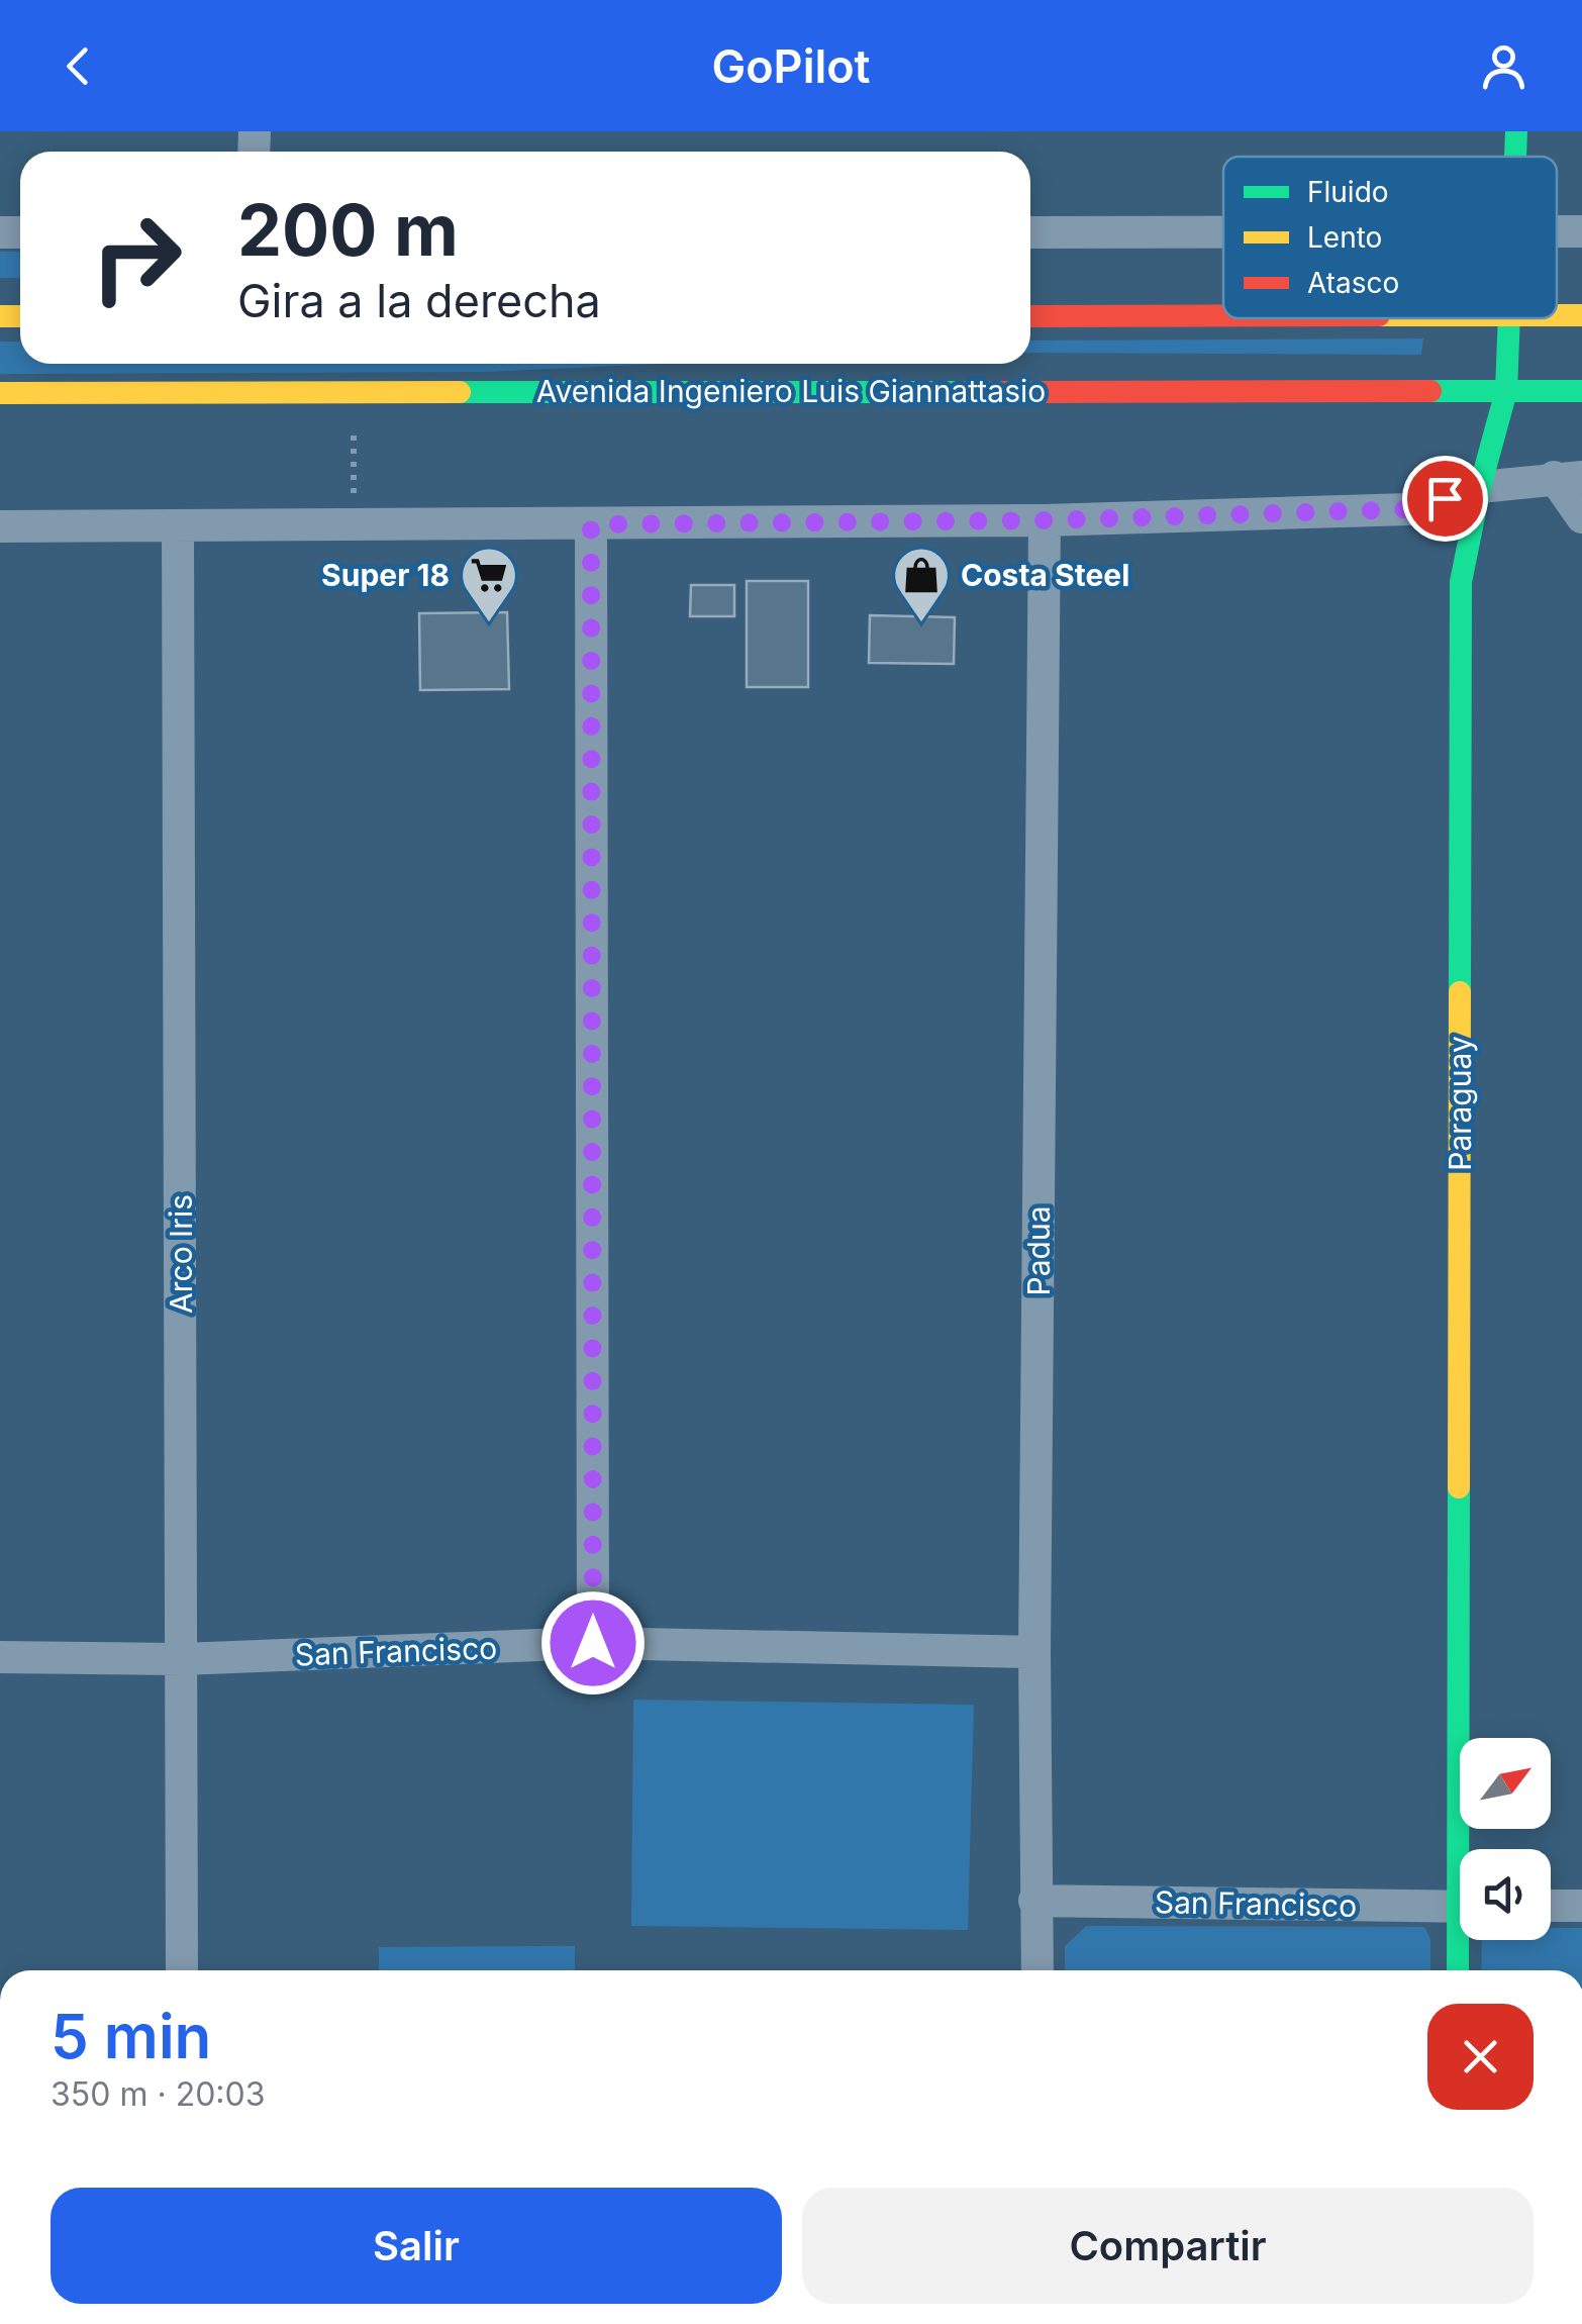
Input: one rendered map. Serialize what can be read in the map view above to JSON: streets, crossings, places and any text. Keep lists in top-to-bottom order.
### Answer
{
  "streets": {
    "main road": ["Avenida Ingeniero Luis Giannattasio", "Paraguay"],
    "street": ["Padua", "Arco Iris", "San Francisco"]
  },
  "crossings": [
    ["Avenida Ingeniero Luis Giannattasio", "Paraguay"],
    ["Padua", "San Francisco"],
    ["Arco Iris", "San Francisco"]
  ],
  "places": {
    "supermarket": ["Super 18"],
    "shop": ["Costa Steel"]
  },
  "legend": ["Fluido", "Lento", "Atasco"],
  "north": "top right",
  "page": {
    "header": "GoPilot",
    "turn": ["200 m", "Gira a la derecha"],
    "heading": ["5 min", "350 m · 20:03"],
    "buttons": ["Salir", "Compartir"]
  }
}
